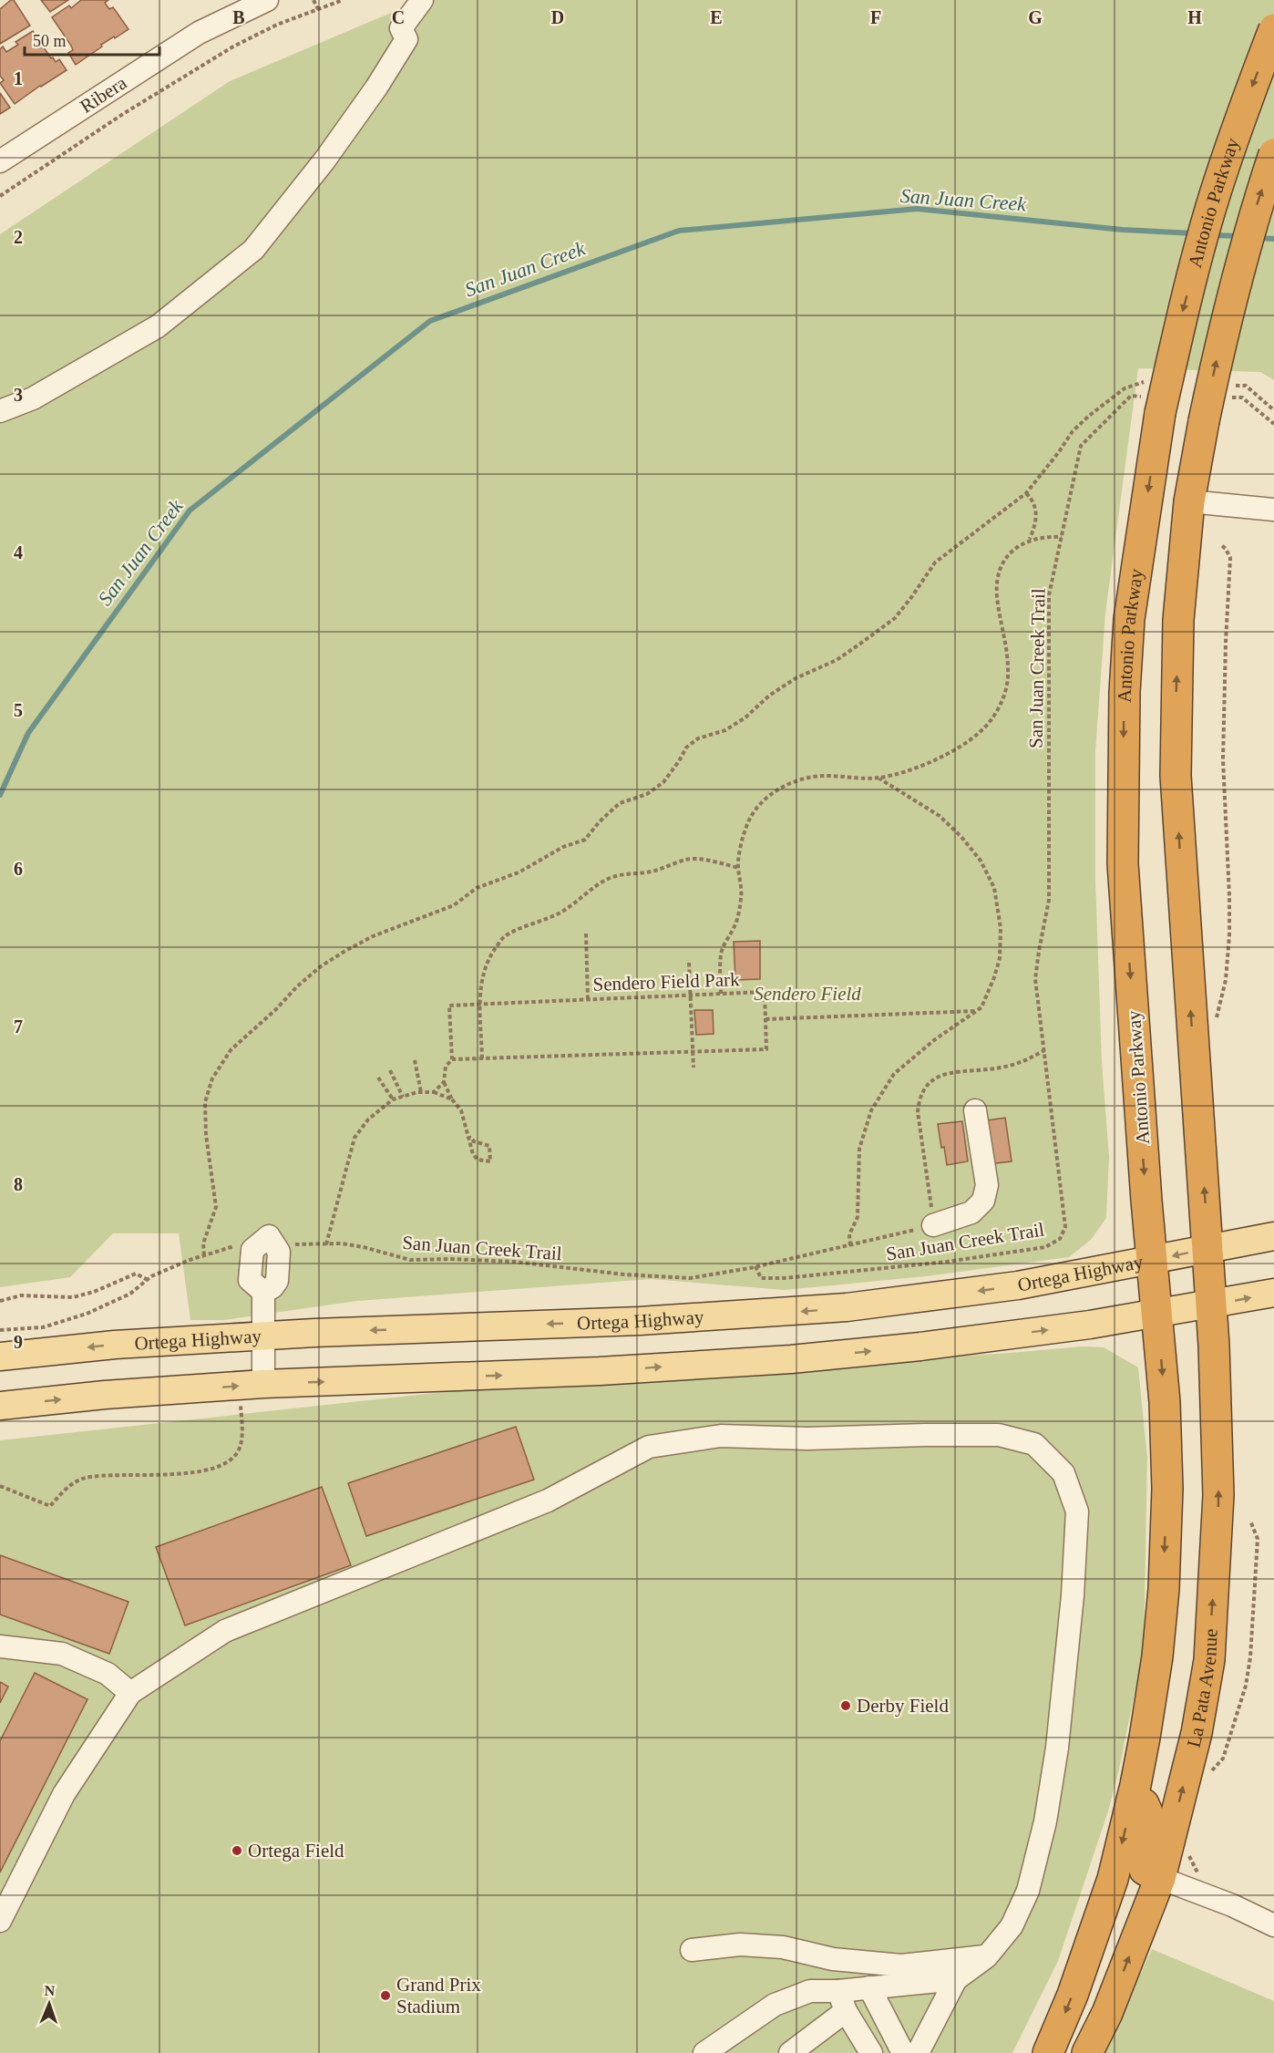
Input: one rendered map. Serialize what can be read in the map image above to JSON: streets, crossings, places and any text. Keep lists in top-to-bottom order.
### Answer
{
  "streets": {
    "highway": ["Antonio Parkway", "La Pata Avenue"],
    "main road": ["Ortega Highway"],
    "street": ["Ribera"],
    "path": ["San Juan Creek Trail", "Sendero Field Park"]
  },
  "crossings": [
    ["Antonio Parkway", "San Juan Creek Trail"],
    ["Antonio Parkway", "Ortega Highway"]
  ],
  "water": ["San Juan Creek"],
  "parks": ["Sendero Field"],
  "places": ["Derby Field", "Ortega Field", "Grand Prix Stadium"],
  "scale_bar": "50 m",
  "north": "top",
  "grid": {
    "columns": [
      "B",
      "C",
      "D",
      "E",
      "F",
      "G",
      "H"
    ],
    "rows": [
      "1",
      "2",
      "3",
      "4",
      "5",
      "6",
      "7",
      "8",
      "9"
    ]
  }
}
